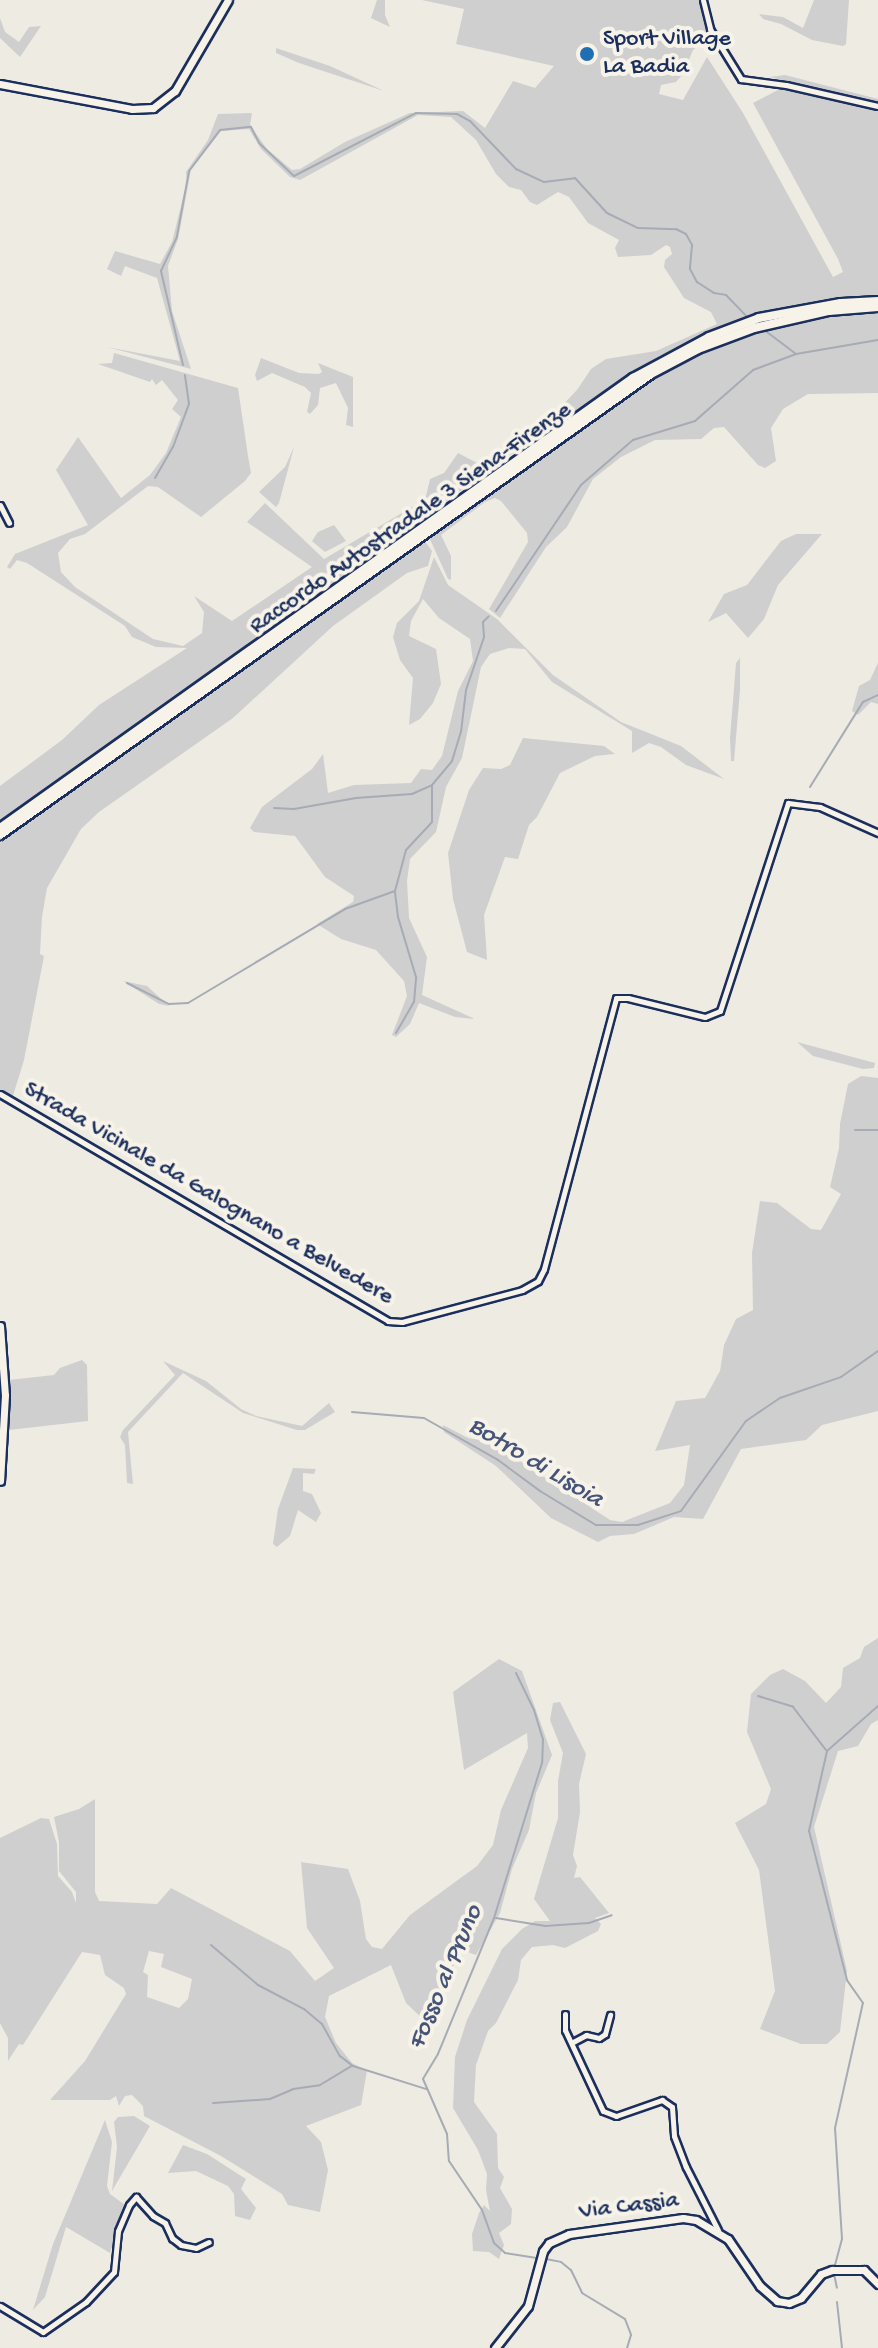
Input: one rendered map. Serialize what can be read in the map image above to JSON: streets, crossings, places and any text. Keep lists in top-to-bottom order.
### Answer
{
  "streets": {
    "highway": ["Raccordo Autostradale 3 Siena-Firenze"],
    "main road": ["Via Cassia"],
    "street": ["Strada Vicinale da Galognano a Belvedere"]
  },
  "water": ["Botro di Lisoia", "Fosso al Pruno"],
  "places": ["Sport Village La Badia"]
}
